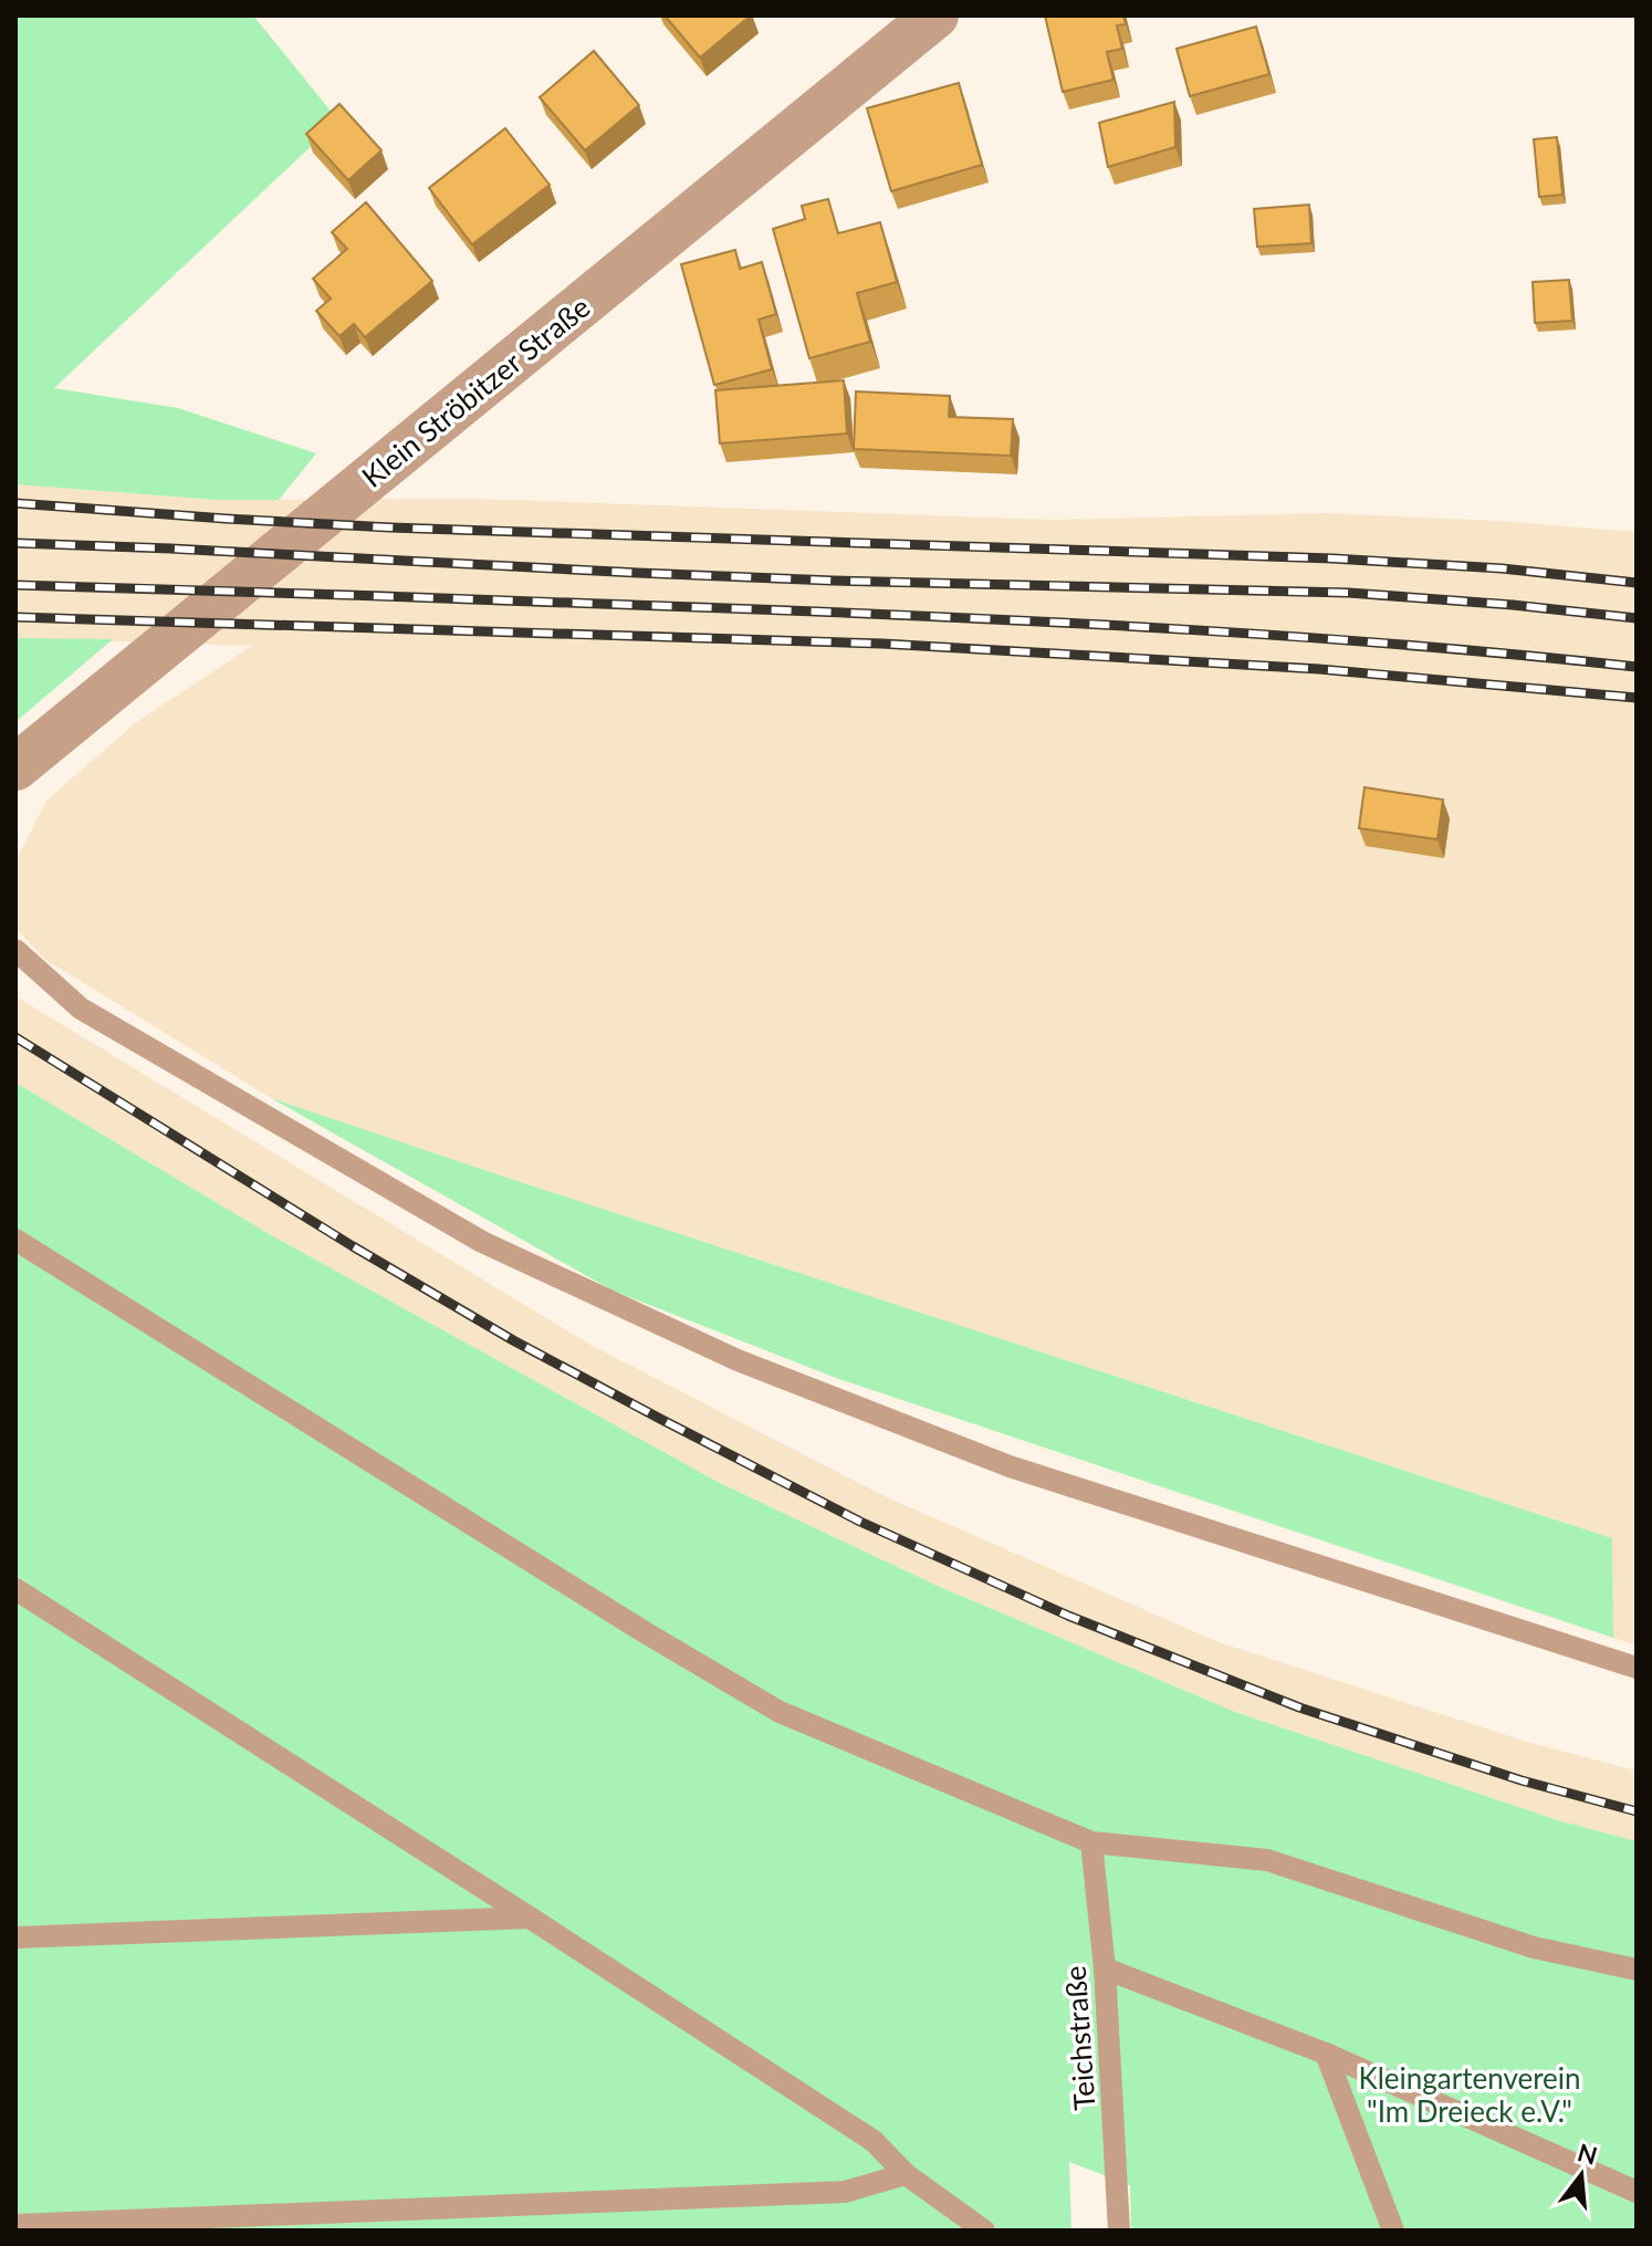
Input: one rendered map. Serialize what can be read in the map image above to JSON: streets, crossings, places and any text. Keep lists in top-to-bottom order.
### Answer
{
  "streets": {
    "street": ["Klein Ströbitzer Straße"],
    "lane": ["Teichstraße"]
  },
  "parks": ["Kleingartenverein \"Im Dreieck e.V.\""],
  "north": "top"
}
